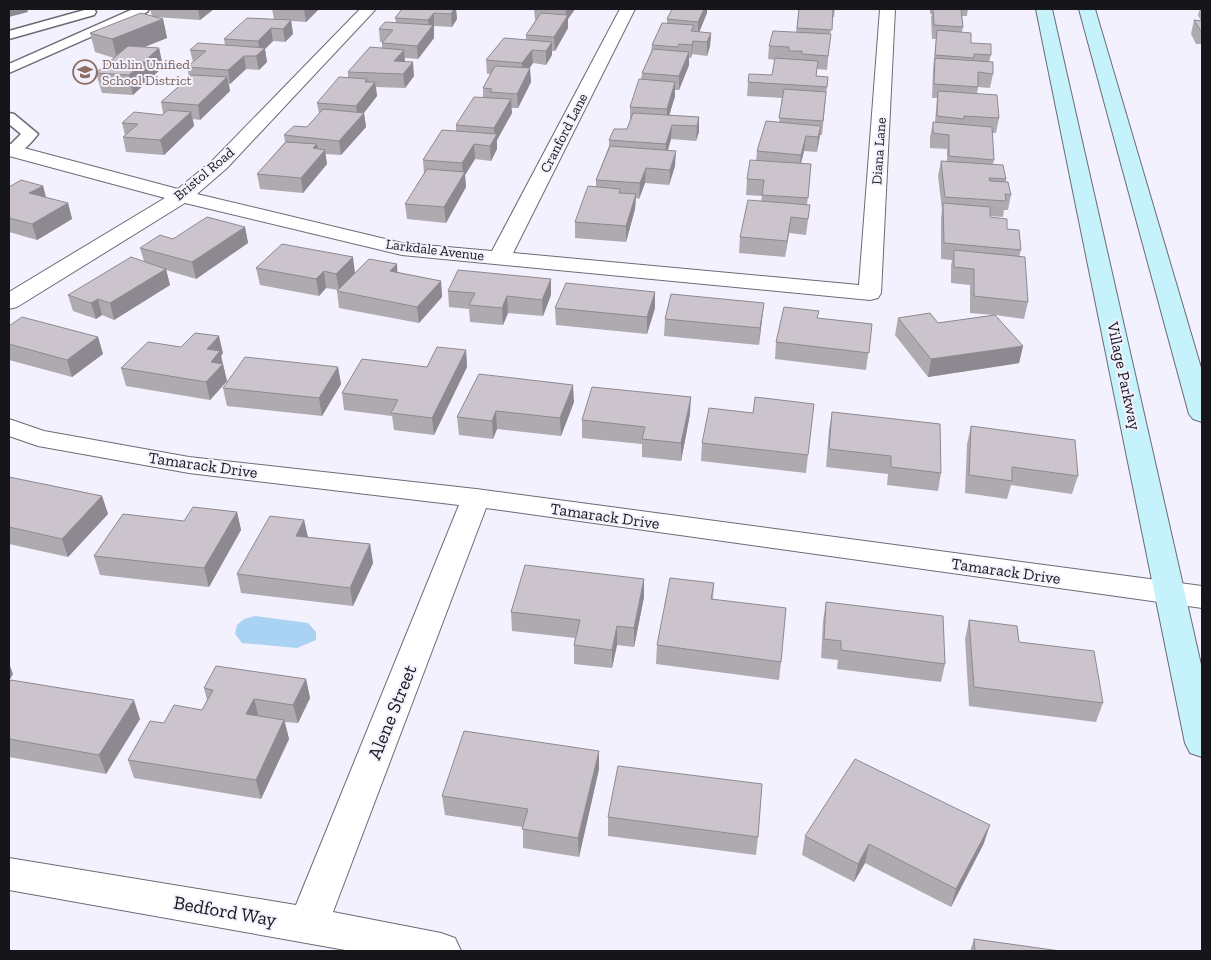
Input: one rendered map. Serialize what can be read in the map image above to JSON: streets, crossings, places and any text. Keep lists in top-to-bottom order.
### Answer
{
  "streets": {
    "street": [
      "Cranford Lane",
      "Diana Lane",
      "Bristol Road",
      "Larkdale Avenue",
      "Village Parkway",
      "Tamarack Drive",
      "Alene Street",
      "Bedford Way"
    ]
  },
  "crossings": [
    ["Cranford Lane", "Larkdale Avenue"],
    ["Diana Lane", "Larkdale Avenue"],
    ["Bristol Road", "Larkdale Avenue"],
    ["Village Parkway", "Tamarack Drive"],
    ["Tamarack Drive", "Alene Street"],
    ["Alene Street", "Bedford Way"]
  ],
  "places": {
    "school or university": ["Dublin Unified School District"]
  }
}
